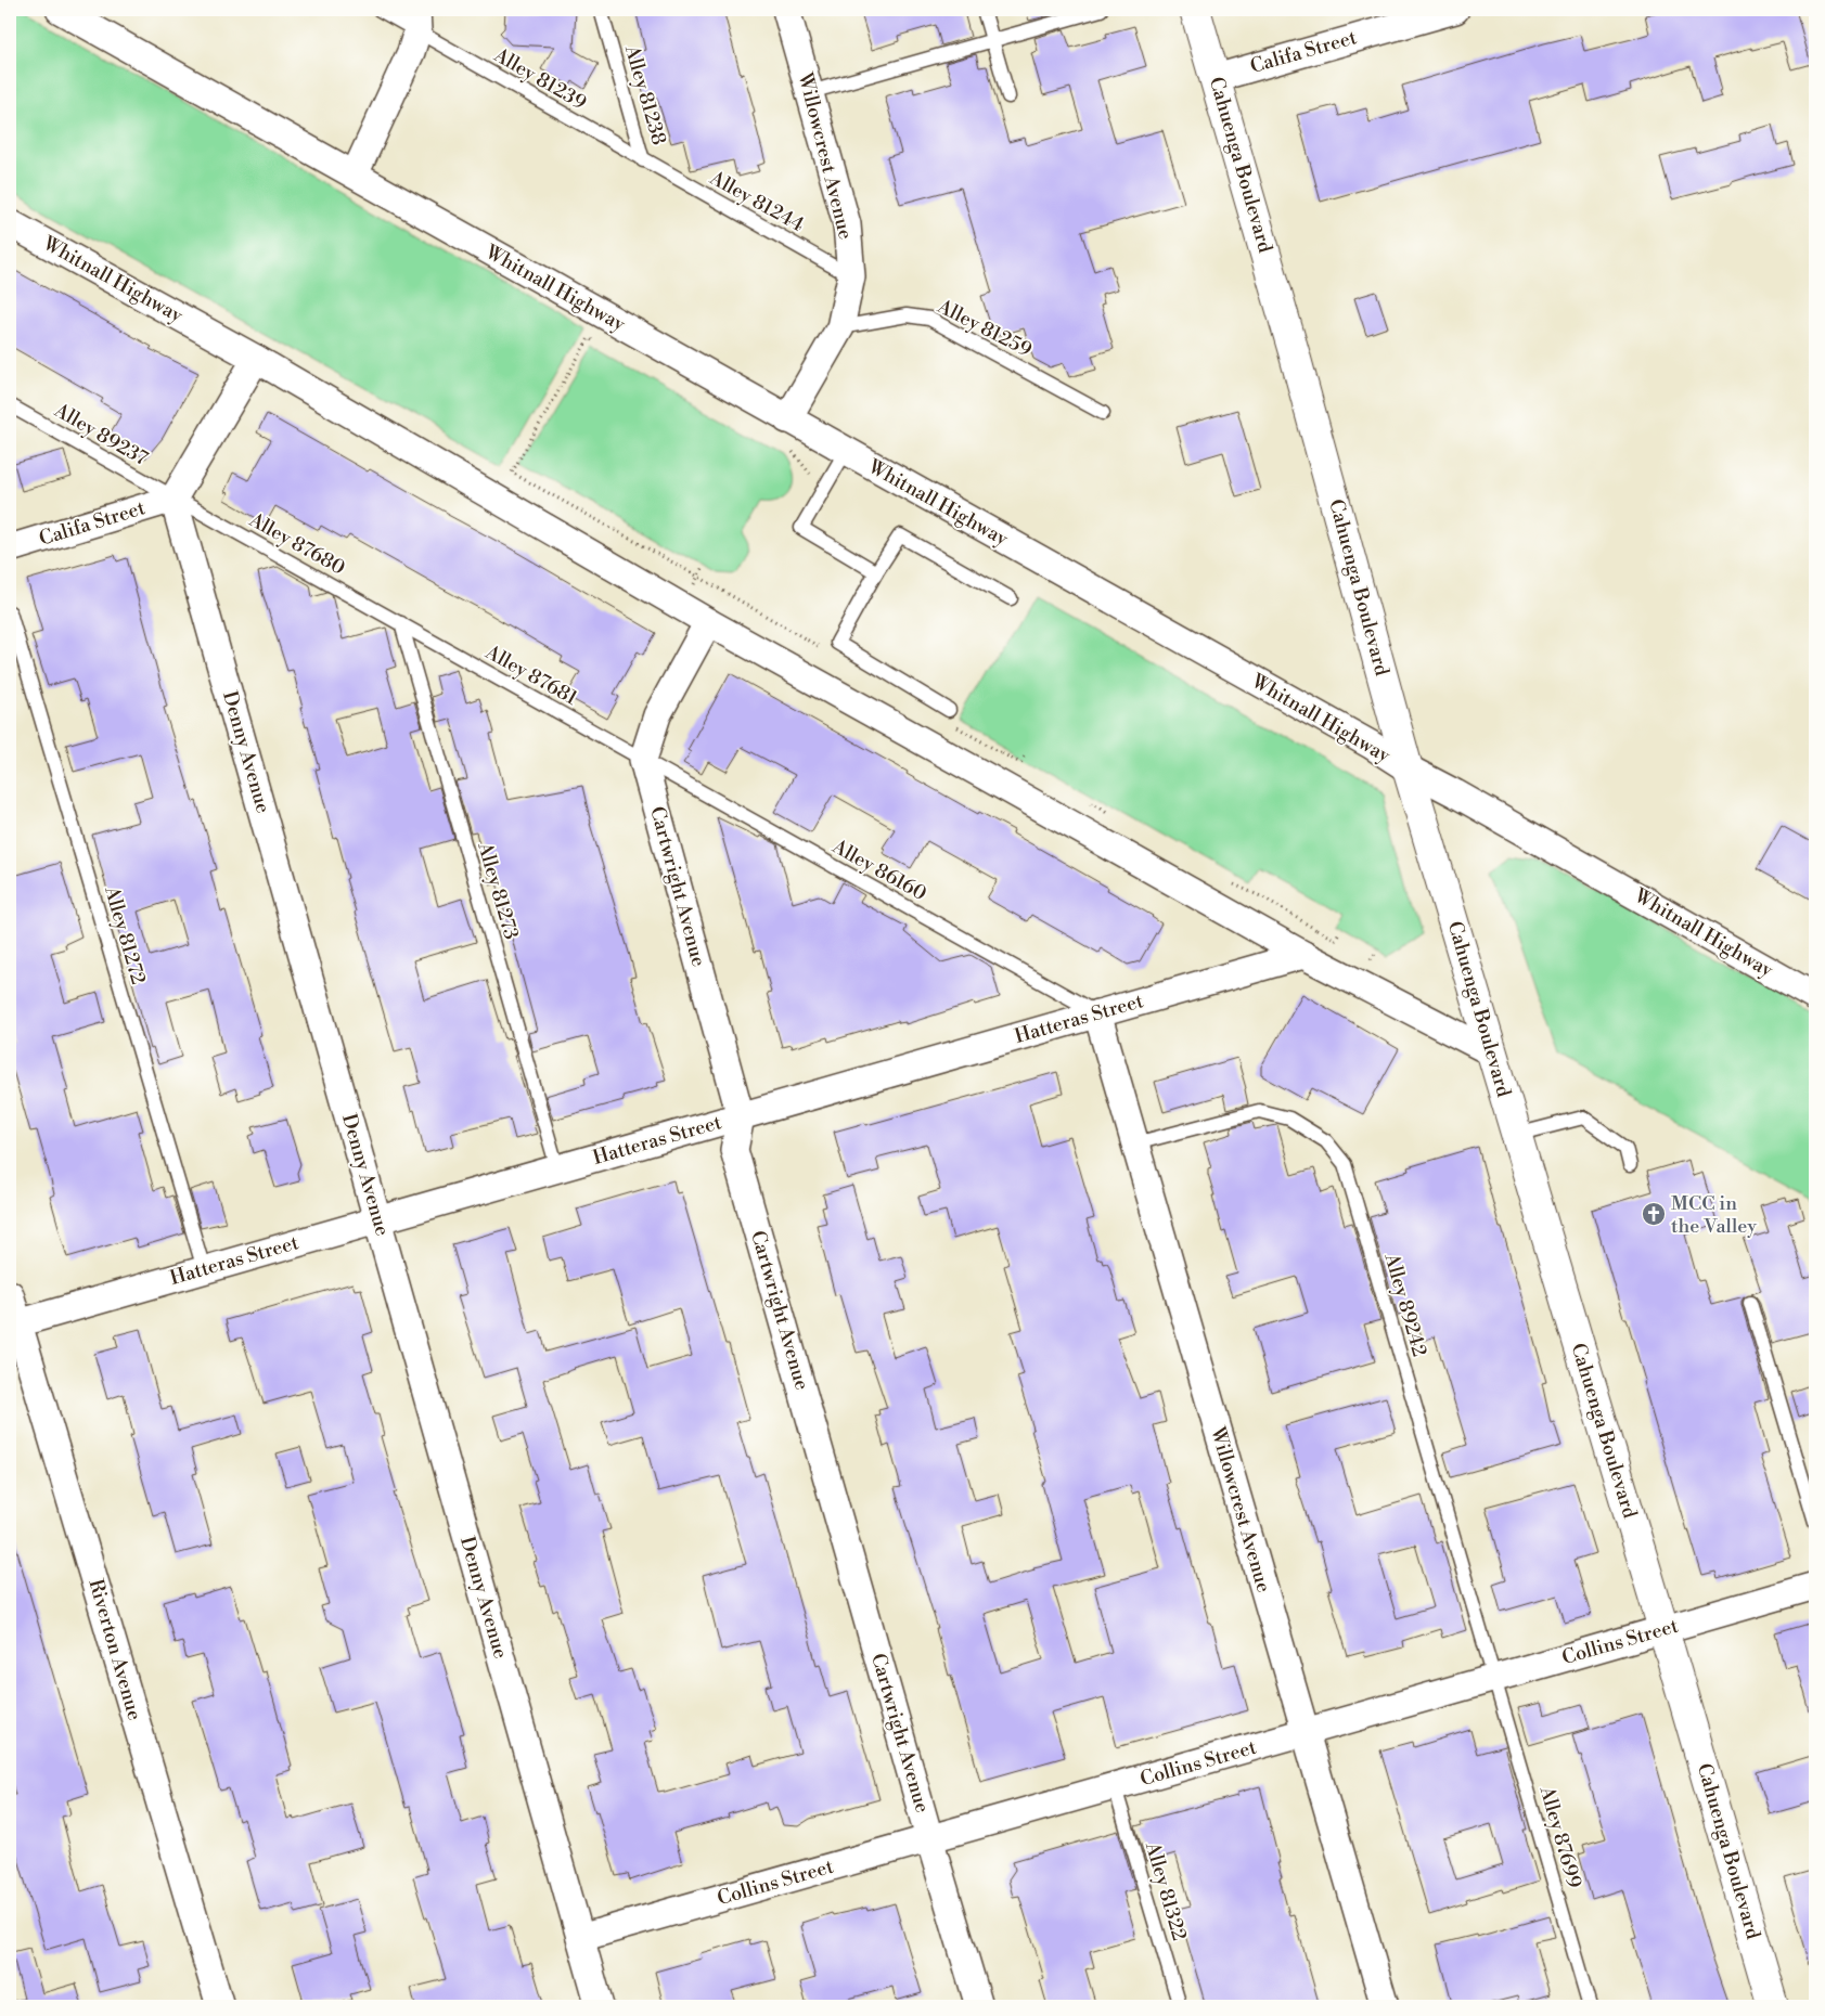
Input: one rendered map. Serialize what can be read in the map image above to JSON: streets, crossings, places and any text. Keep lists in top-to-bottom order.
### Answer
{
  "streets": {
    "main road": ["Cahuenga Boulevard"],
    "street": [
      "Califa Street",
      "Willowcrest Avenue",
      "Whitnall Highway",
      "Denny Avenue",
      "Cartwright Avenue",
      "Hatteras Street",
      "Collins Street",
      "Riverton Avenue"
    ],
    "lane": [
      "Alley 81239",
      "Alley 81238",
      "Alley 81244",
      "Alley 81259",
      "Alley 89237",
      "Alley 87680",
      "Alley 87681",
      "Alley 86160",
      "Alley 81273",
      "Alley 81272",
      "Alley 89242",
      "Alley 87699",
      "Alley 81322"
    ]
  },
  "crossings": [
    ["Califa Street", "Cahuenga Boulevard"],
    ["Califa Street", "Alley 89237"],
    ["Califa Street", "Alley 87680"],
    ["Califa Street", "Denny Avenue"],
    ["Alley 81239", "Alley 81238"],
    ["Alley 81239", "Alley 81244"],
    ["Alley 81238", "Alley 81244"],
    ["Willowcrest Avenue", "Alley 81244"],
    ["Willowcrest Avenue", "Whitnall Highway"],
    ["Willowcrest Avenue", "Alley 81259"],
    ["Willowcrest Avenue", "Alley 86160"],
    ["Willowcrest Avenue", "Hatteras Street"],
    ["Willowcrest Avenue", "Alley 89242"],
    ["Willowcrest Avenue", "Collins Street"],
    ["Cahuenga Boulevard", "Whitnall Highway"],
    ["Cahuenga Boulevard", "Collins Street"],
    ["Whitnall Highway", "Hatteras Street"],
    ["Alley 89237", "Alley 87680"],
    ["Alley 89237", "Denny Avenue"],
    ["Alley 87680", "Alley 87681"],
    ["Alley 87680", "Denny Avenue"],
    ["Alley 87680", "Alley 81273"],
    ["Alley 87681", "Alley 86160"],
    ["Alley 87681", "Cartwright Avenue"],
    ["Alley 87681", "Alley 81273"],
    ["Denny Avenue", "Hatteras Street"],
    ["Denny Avenue", "Collins Street"],
    ["Alley 86160", "Cartwright Avenue"],
    ["Alley 86160", "Hatteras Street"],
    ["Cartwright Avenue", "Hatteras Street"],
    ["Cartwright Avenue", "Collins Street"],
    ["Alley 81273", "Hatteras Street"],
    ["Alley 81272", "Hatteras Street"],
    ["Hatteras Street", "Riverton Avenue"],
    ["Alley 89242", "Collins Street"],
    ["Alley 89242", "Alley 87699"],
    ["Collins Street", "Alley 87699"],
    ["Collins Street", "Alley 81322"]
  ],
  "places": {
    "church": ["MCC in the Valley"]
  }
}
